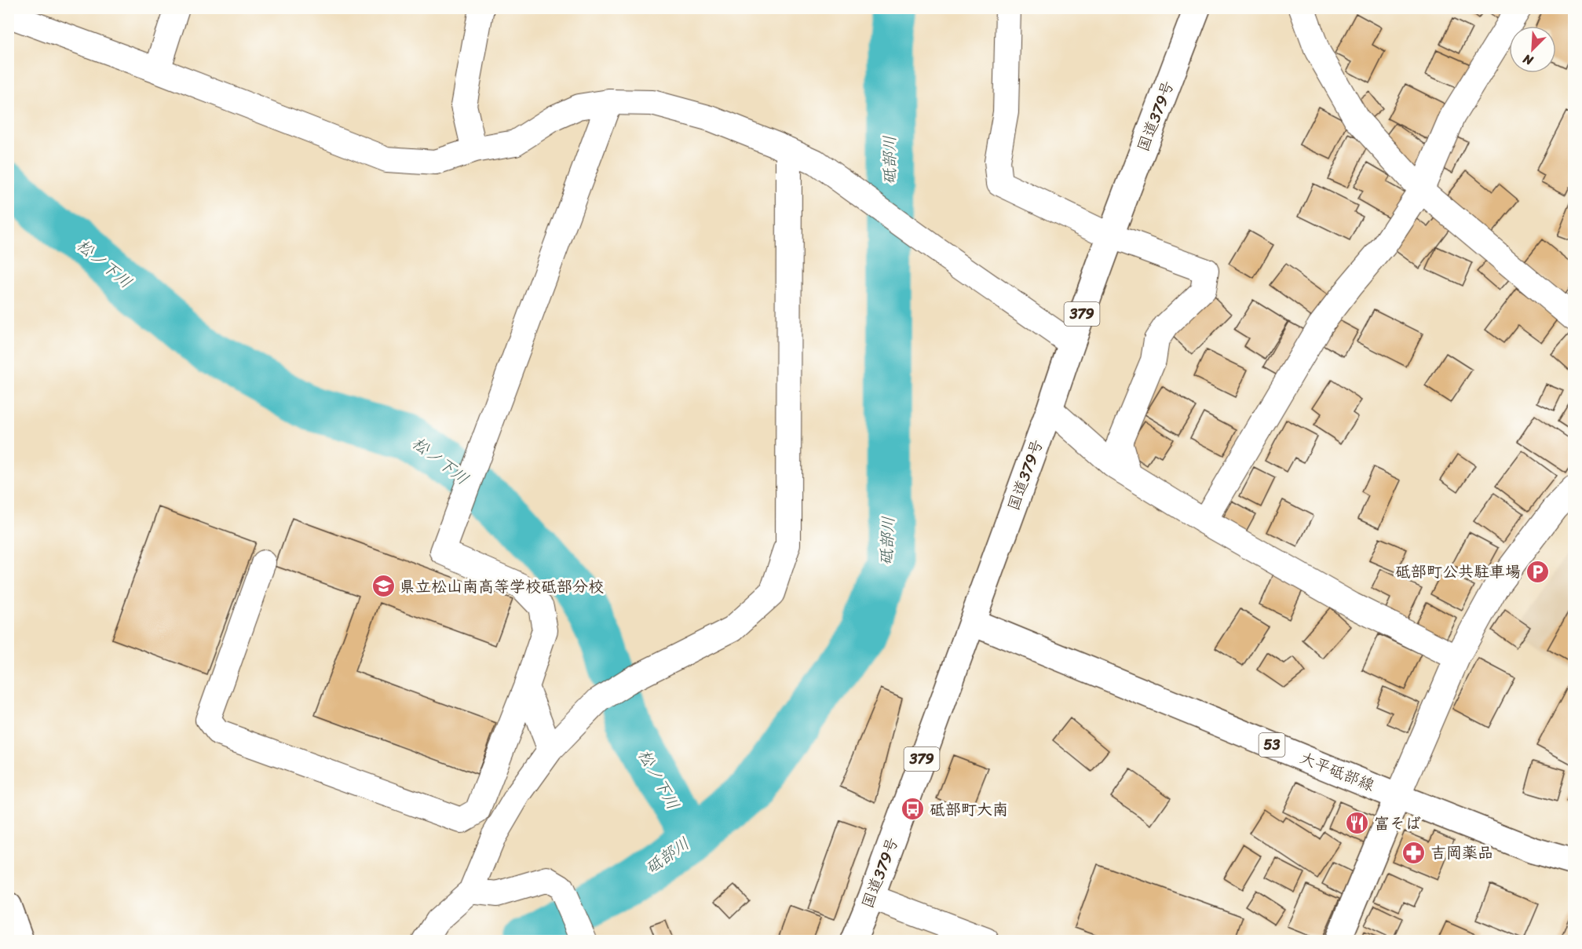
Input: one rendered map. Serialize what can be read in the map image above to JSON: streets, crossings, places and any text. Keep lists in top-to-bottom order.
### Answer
{
  "streets": {
    "main road": [
      "国道379号",
      "379",
      "53",
      "大平砥部線"
    ]
  },
  "crossings": [
    ["国道379号", "大平砥部線"]
  ],
  "water": ["砥部川", "松ノ下川"],
  "places": {
    "parking": ["砥部町公共駐車場"],
    "school or university": ["県立松山南高等学校砥部分校"],
    "bus stop": ["砥部町大南"],
    "restaurant": ["富そば"],
    "pharmacy": ["吉岡薬品"]
  },
  "north": "bottom left"
}
